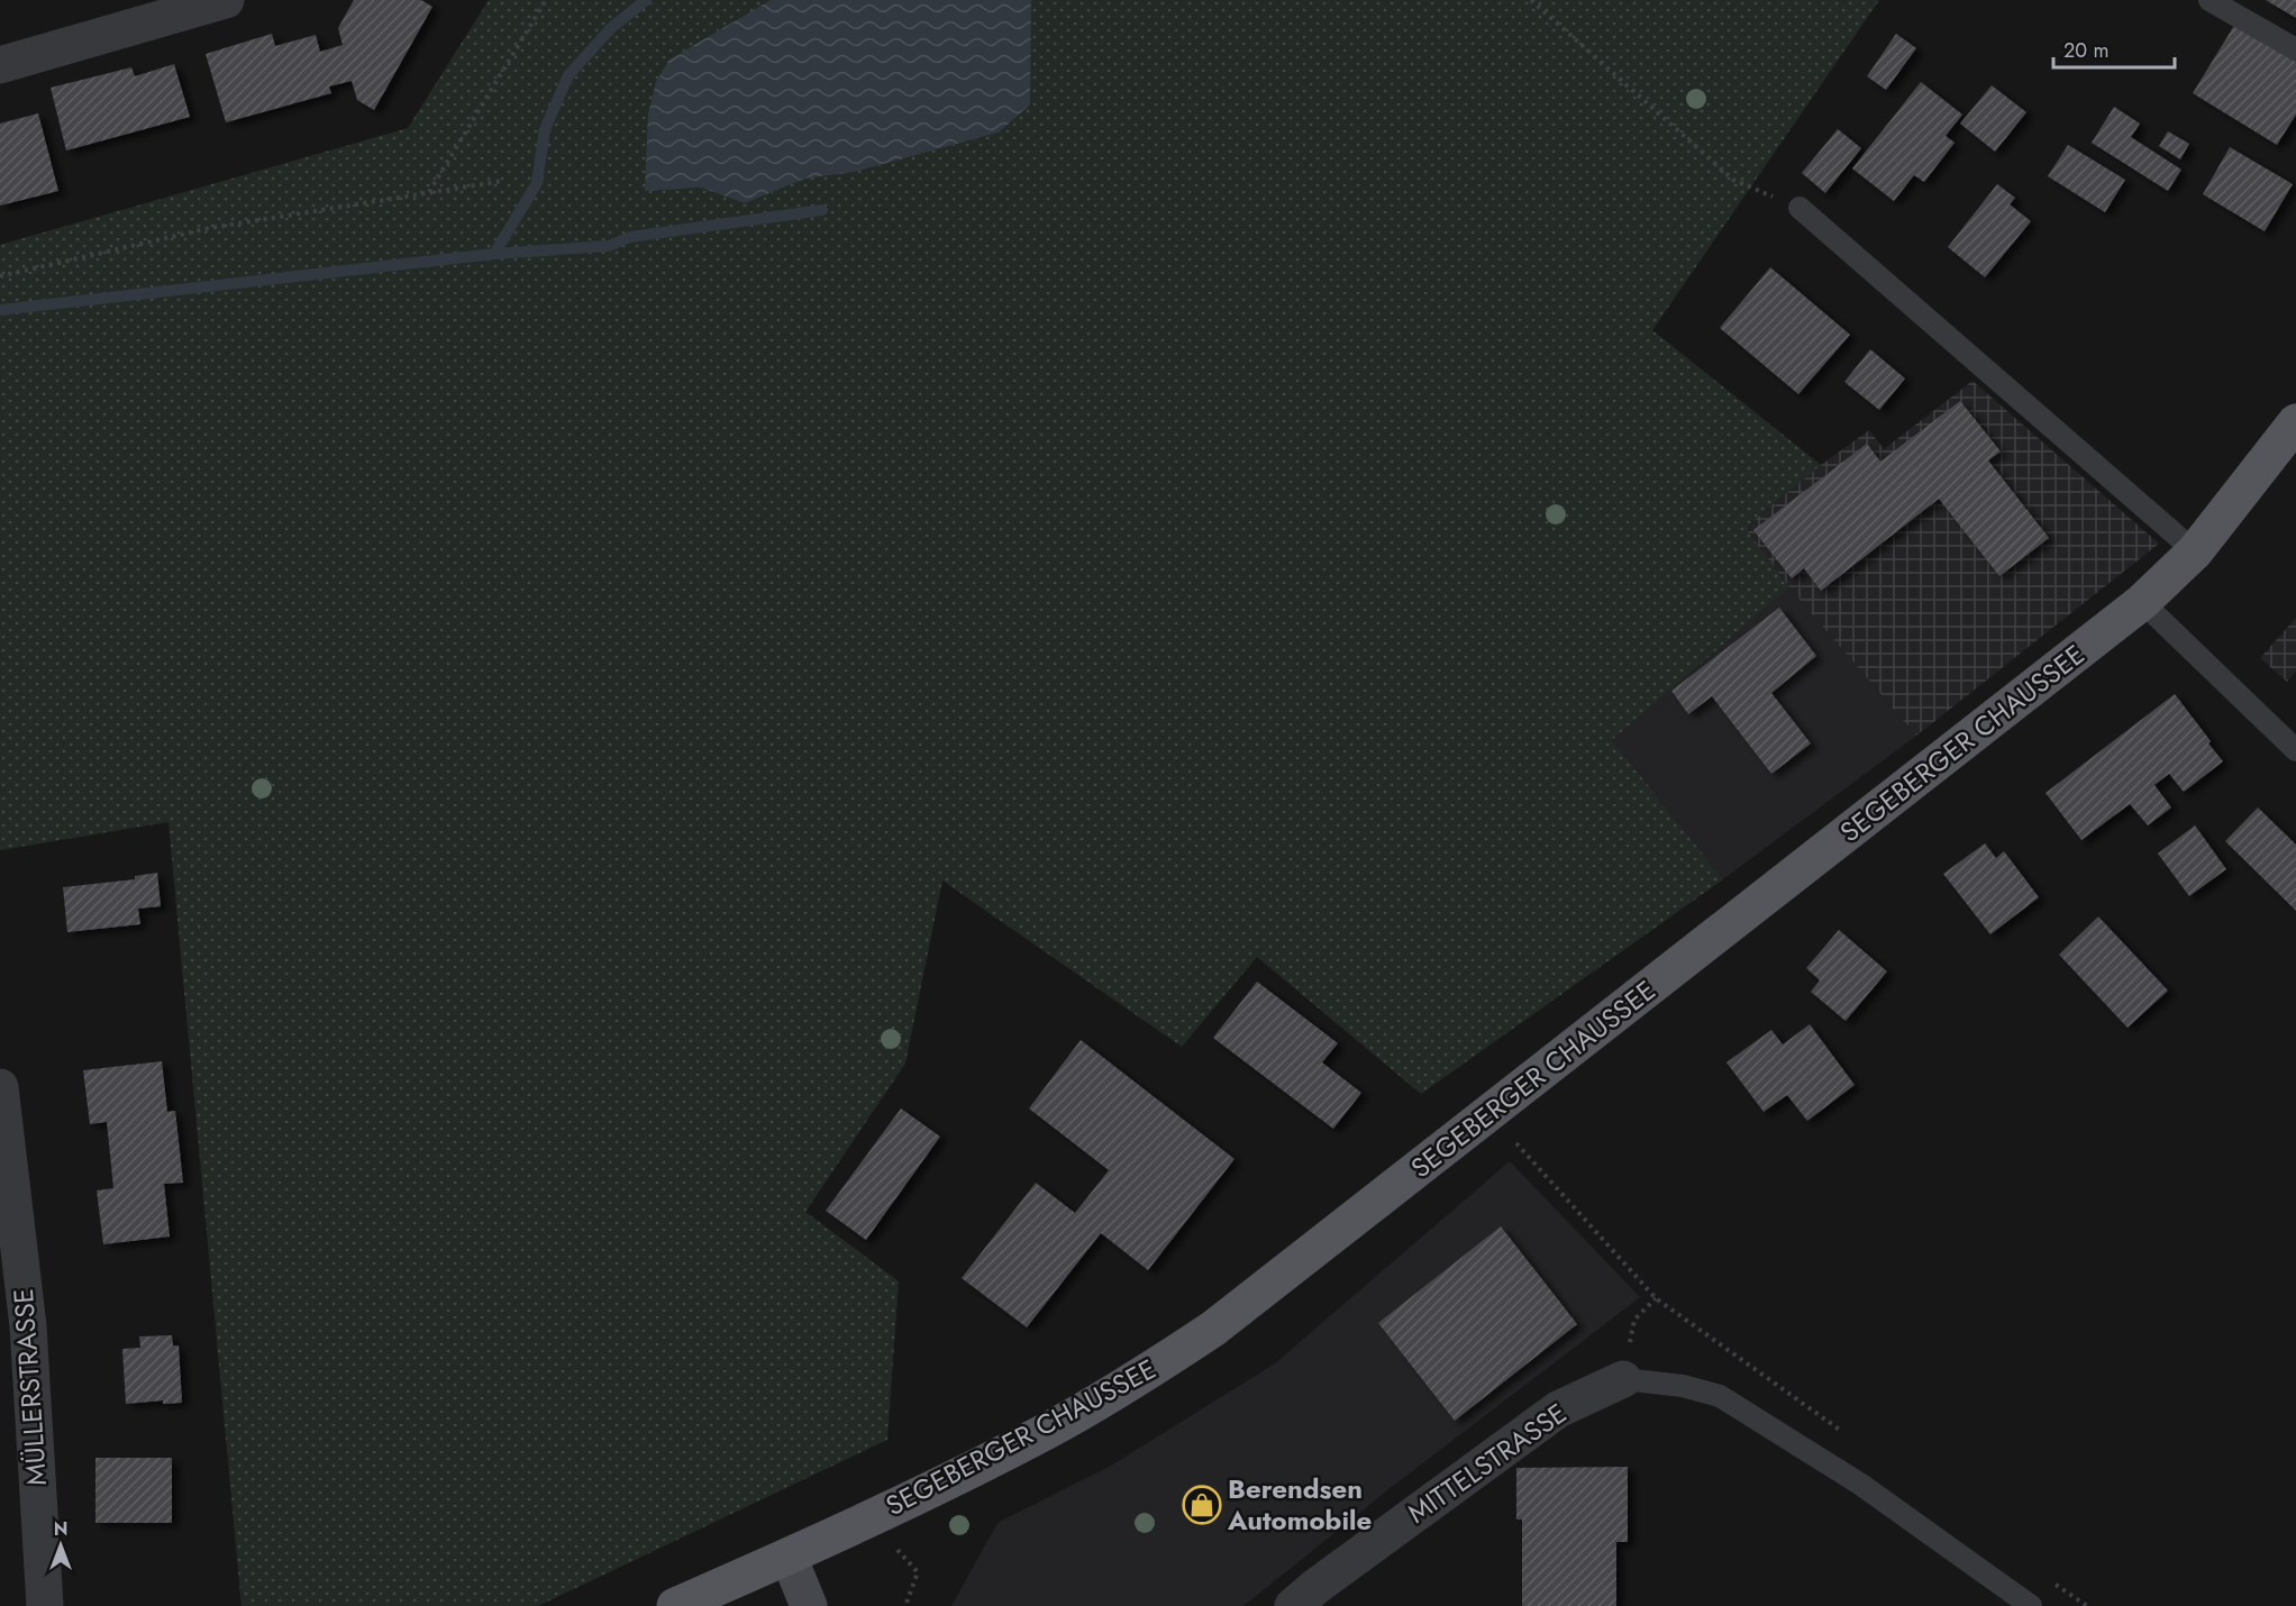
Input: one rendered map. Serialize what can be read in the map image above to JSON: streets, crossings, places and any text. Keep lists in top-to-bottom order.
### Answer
{
  "streets": {
    "main road": ["SEGEBERGER CHAUSSEE"],
    "street": ["MÜLLERSTRASSE", "MITTELSTRASSE"]
  },
  "places": {
    "shop": ["Berendsen Automobile"]
  },
  "scale_bar": "20 m",
  "north": "top"
}
